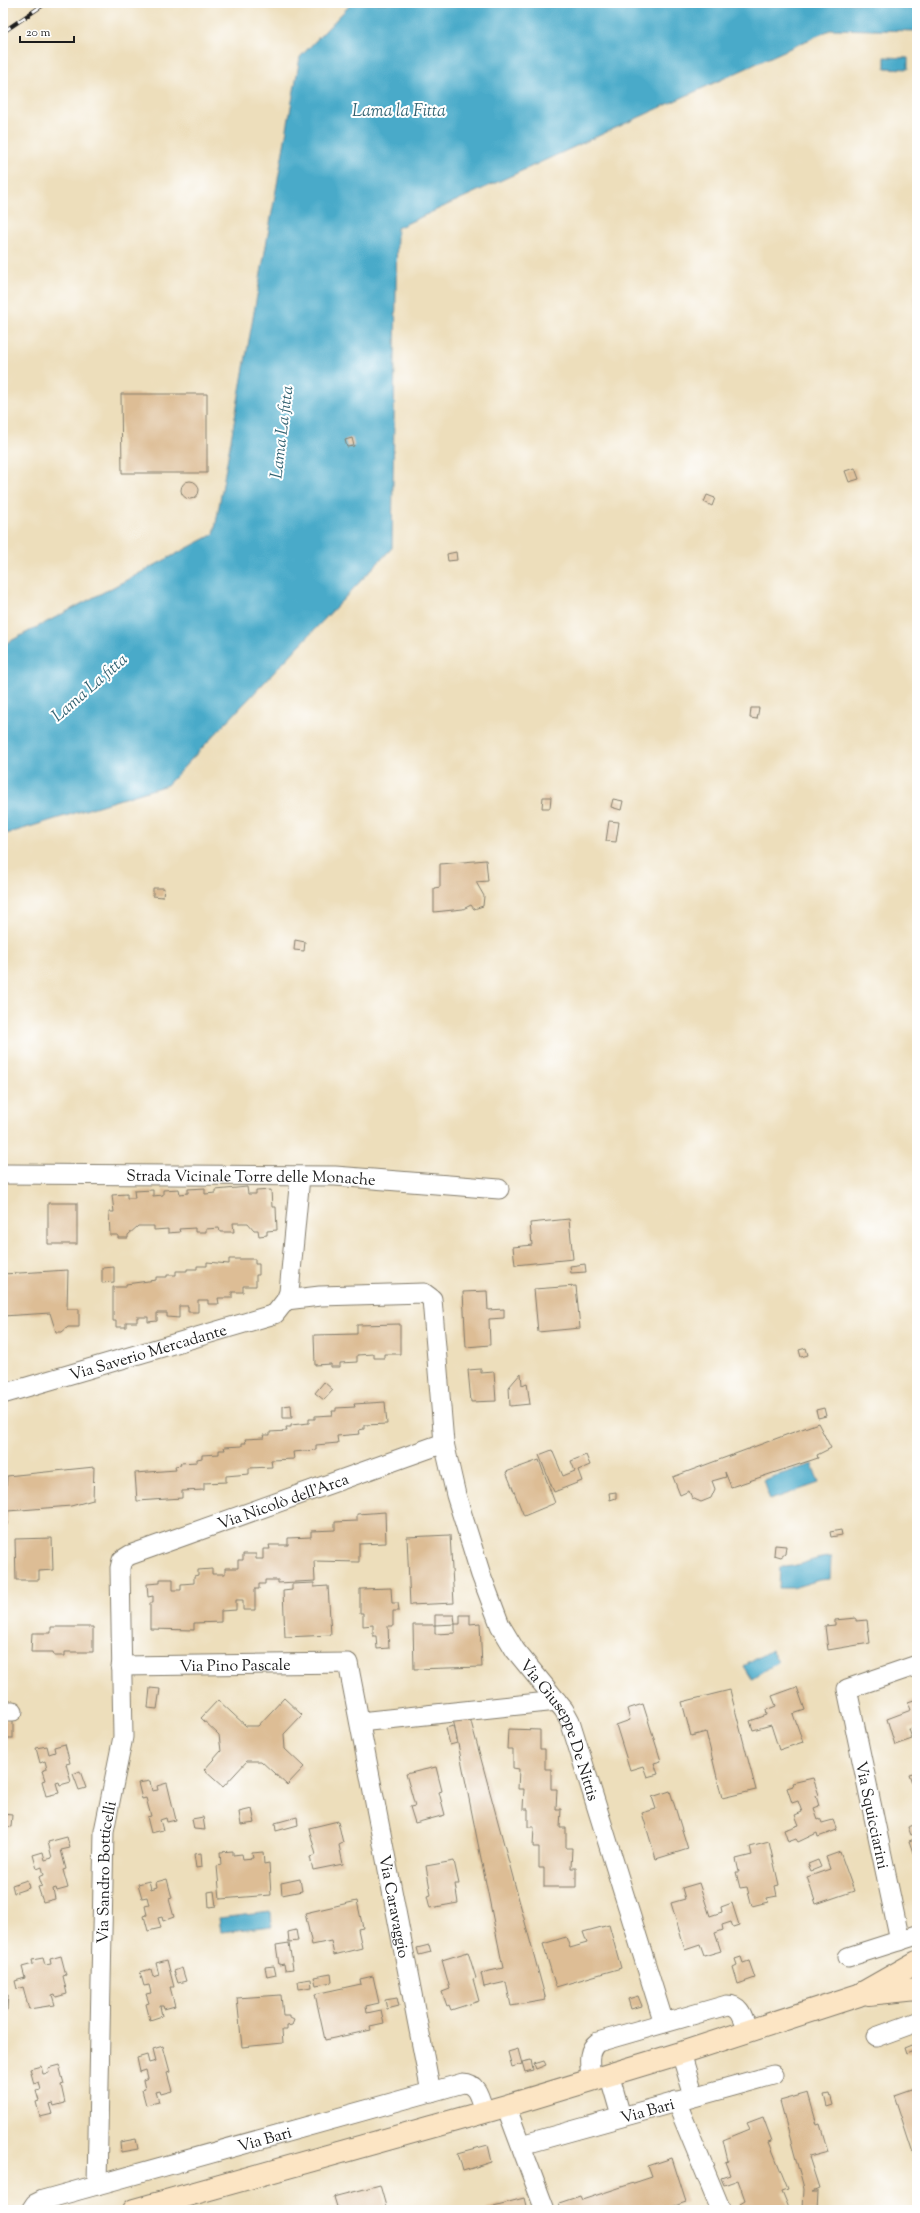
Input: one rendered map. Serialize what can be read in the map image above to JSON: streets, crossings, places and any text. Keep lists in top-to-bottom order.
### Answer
{
  "streets": {
    "main road": ["Via Bari"],
    "street": [
      "Strada Vicinale Torre delle Monache",
      "Via Saverio Mercadante",
      "Via Nicolò dell'Arca",
      "Via Pino Pascale",
      "Via Giuseppe De Nittis",
      "Via Squicciarini",
      "Via Sandro Botticelli",
      "Via Caravaggio"
    ]
  },
  "crossings": [
    ["Via Nicolò dell'Arca", "Via Giuseppe De Nittis"],
    ["Via Nicolò dell'Arca", "Via Sandro Botticelli"],
    ["Via Pino Pascale", "Via Sandro Botticelli"],
    ["Via Pino Pascale", "Via Caravaggio"],
    ["Via Sandro Botticelli", "Via Bari"],
    ["Via Caravaggio", "Via Bari"]
  ],
  "water": ["Lama la Fitta", "Lama La fitta"],
  "scale_bar": "20 m"
}
